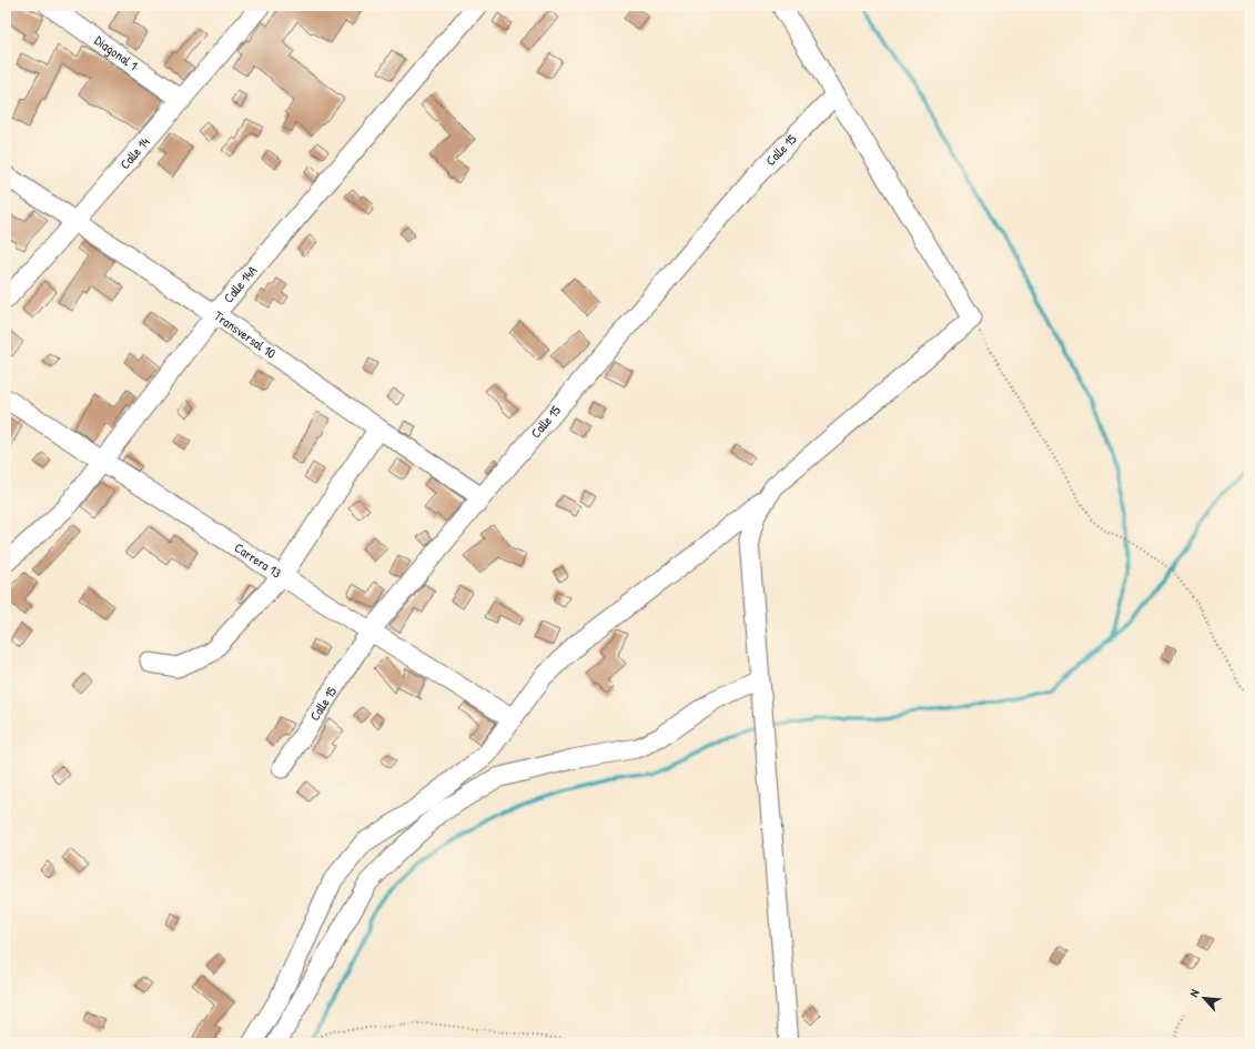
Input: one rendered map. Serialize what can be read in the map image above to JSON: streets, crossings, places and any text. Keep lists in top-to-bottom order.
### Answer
{
  "streets": {
    "street": [
      "Diagonal 1",
      "Calle 15",
      "Calle 14",
      "Calle 14A",
      "Transversal 10",
      "Carrera 13"
    ]
  },
  "crossings": [
    ["Diagonal 1", "Calle 14"],
    ["Calle 15", "Transversal 10"],
    ["Calle 15", "Carrera 13"],
    ["Calle 14", "Transversal 10"],
    ["Calle 14A", "Transversal 10"],
    ["Calle 14A", "Carrera 13"]
  ],
  "north": "top left"
}
